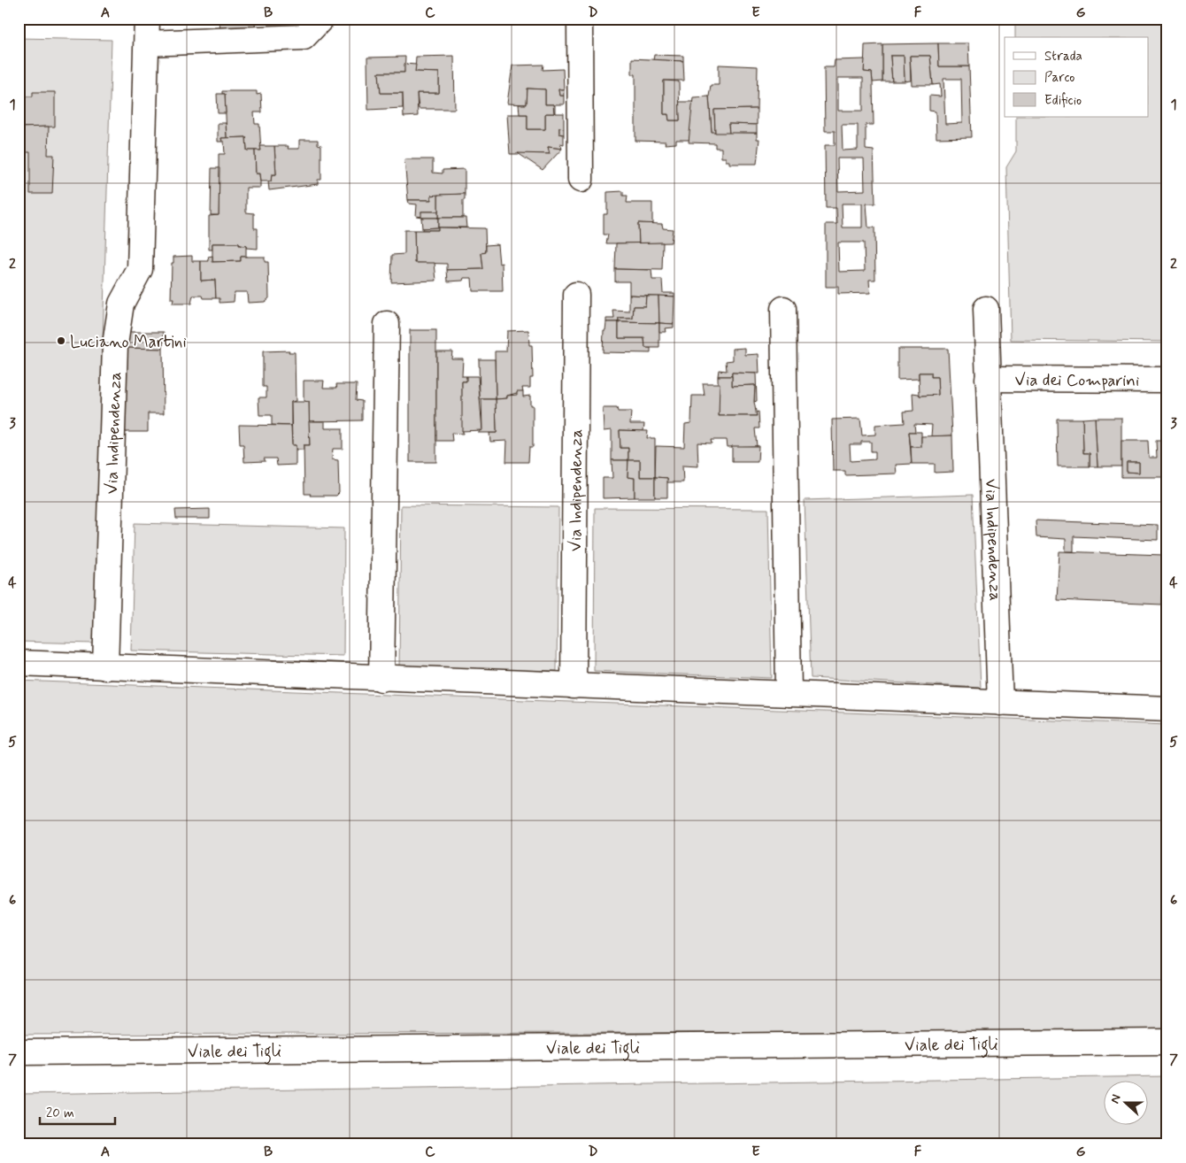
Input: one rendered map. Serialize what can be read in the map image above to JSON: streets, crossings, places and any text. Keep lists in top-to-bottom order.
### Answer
{
  "streets": {
    "street": ["Via dei Comparini", "Via Indipendenza", "Viale dei Tigli"]
  },
  "crossings": [
    ["Via dei Comparini", "Via Indipendenza"]
  ],
  "places": ["Luciano Martini"],
  "legend": ["Strada", "Parco", "Edificio"],
  "scale_bar": "20 m",
  "north": "left",
  "grid": {
    "columns": [
      "A",
      "B",
      "C",
      "D",
      "E",
      "F",
      "G"
    ],
    "rows": [
      "1",
      "2",
      "3",
      "4",
      "5",
      "6",
      "7"
    ]
  }
}
